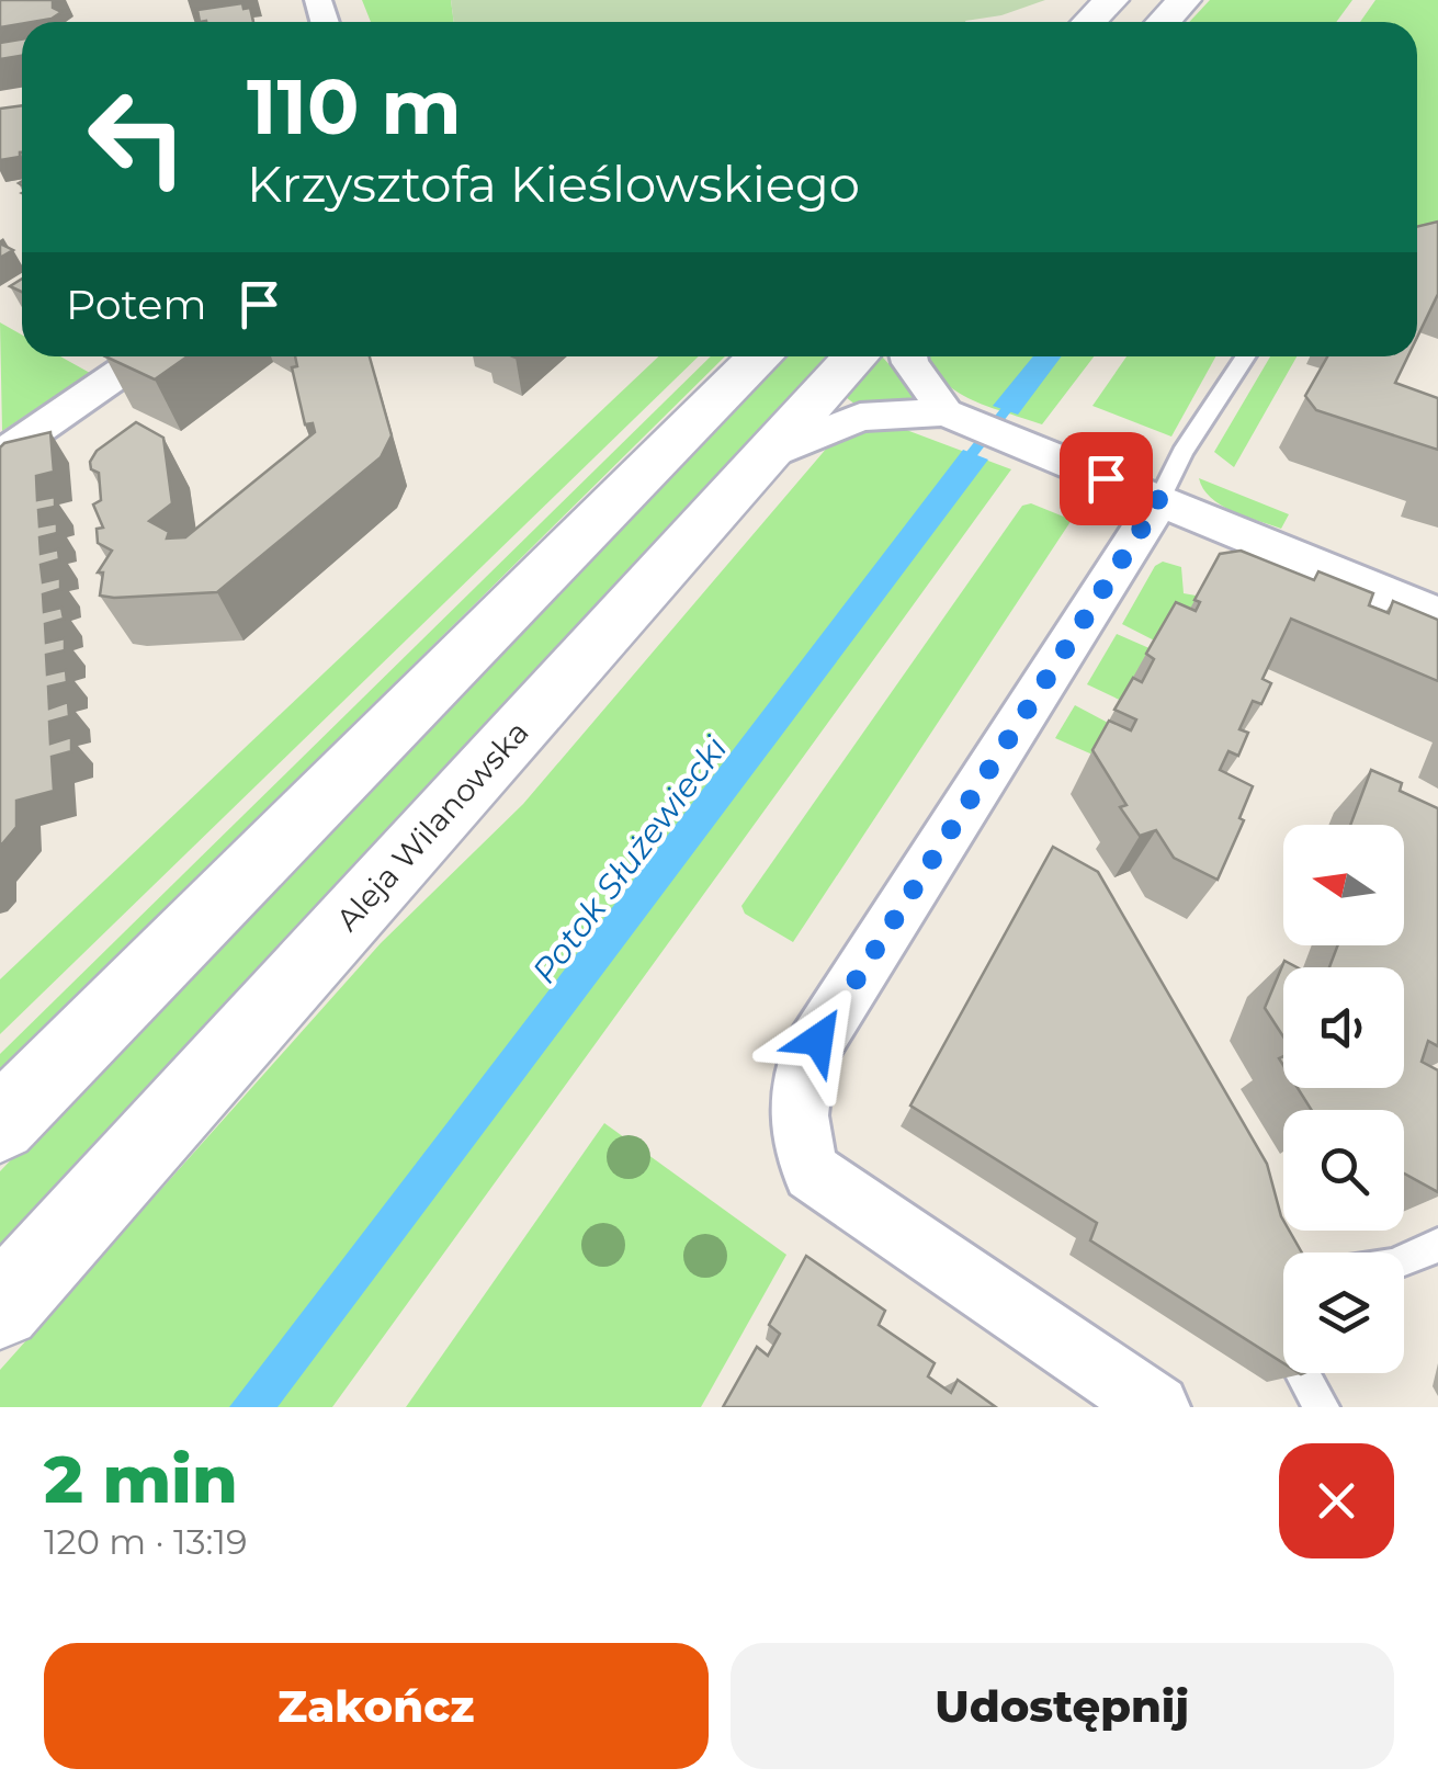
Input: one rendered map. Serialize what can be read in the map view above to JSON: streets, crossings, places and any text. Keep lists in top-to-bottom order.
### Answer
{
  "streets": {
    "main road": ["Aleja Wilanowska"]
  },
  "water": ["Potok Służewiecki"],
  "north": "left",
  "page": {
    "turn": ["110 m", "Krzysztofa Kieślowskiego"],
    "then": "Potem",
    "heading": ["2 min", "120 m · 13:19"],
    "buttons": ["Zakończ", "Udostępnij"]
  }
}
